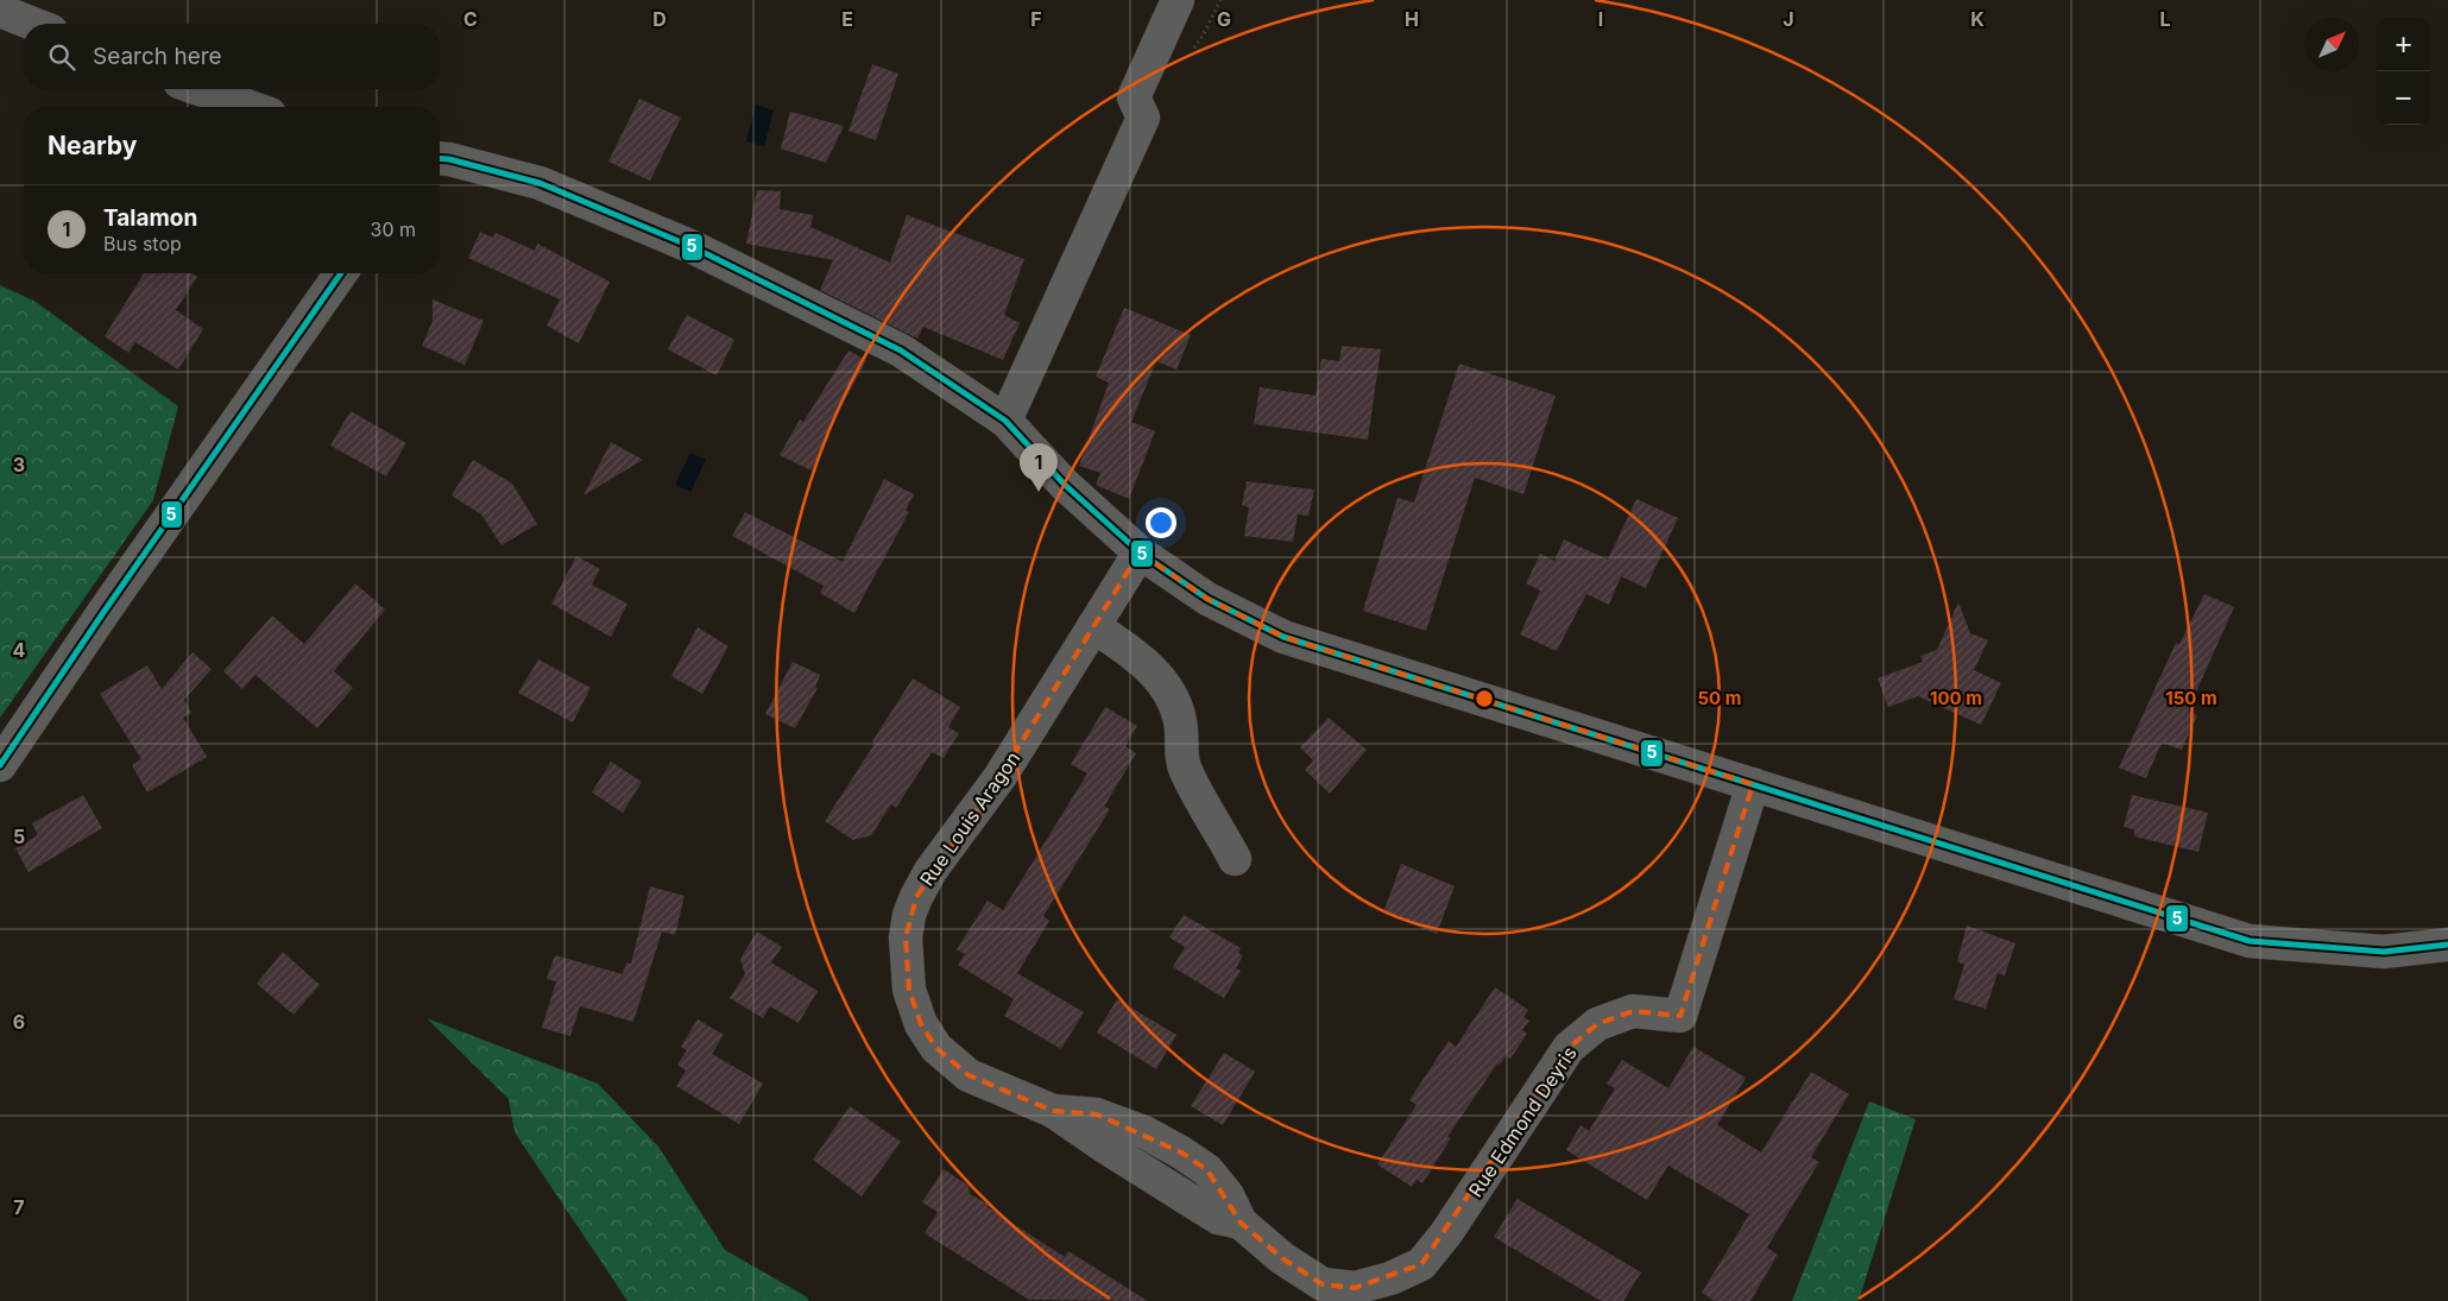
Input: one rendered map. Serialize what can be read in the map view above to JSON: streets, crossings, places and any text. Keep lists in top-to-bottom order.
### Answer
{
  "streets": {
    "street": ["Rue Louis Aragon", "Rue Edmond Deyris"]
  },
  "crossings": [
    ["Rue Louis Aragon", "Rue Edmond Deyris"]
  ],
  "lines": ["transit line 5"],
  "north": "top right",
  "page": {
    "map_buttons": ["+", "−"],
    "search": "Search here",
    "heading": "Nearby",
    "list": [
      {
        "mark": "1",
        "name": "Talamon",
        "note": "Bus stop",
        "value": "30 m"
      }
    ],
    "pins": "1"
  },
  "grid": {
    "columns": [
      "C",
      "D",
      "E",
      "F",
      "G",
      "H",
      "I",
      "J",
      "K",
      "L"
    ],
    "rows": [
      "3",
      "4",
      "5",
      "6",
      "7"
    ]
  },
  "rings": ["50 m", "100 m", "150 m"]
}
